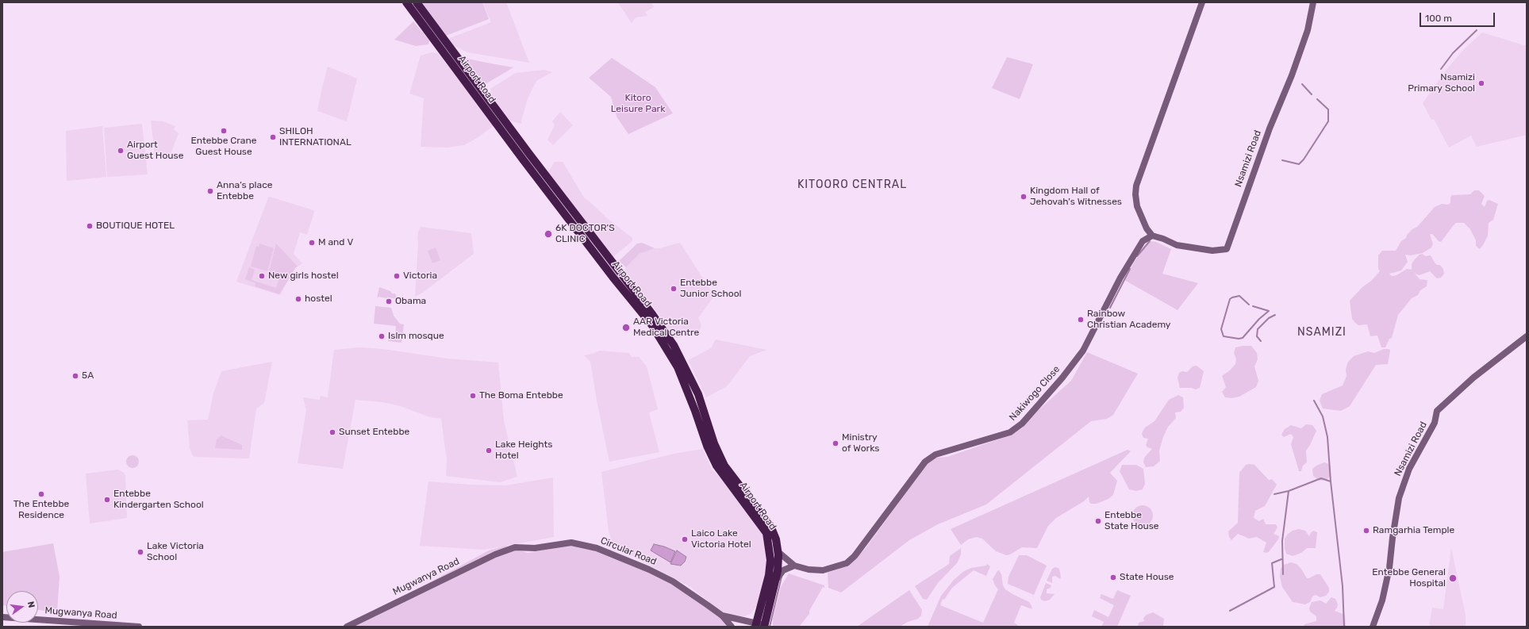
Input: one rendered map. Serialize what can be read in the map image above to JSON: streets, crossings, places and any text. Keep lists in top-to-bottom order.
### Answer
{
  "streets": {
    "highway": ["Airport Road"],
    "street": [
      "Nsamizi Road",
      "Nakiwogo Close",
      "Circular Road",
      "Mugwanya Road"
    ]
  },
  "crossings": [
    ["Airport Road", "Circular Road"],
    ["Nsamizi Road", "Nakiwogo Close"],
    ["Circular Road", "Mugwanya Road"]
  ],
  "districts": ["KITOORO CENTRAL", "NSAMIZI"],
  "parks": ["Kitoro Leisure Park"],
  "places": [
    "Nsamizi Primary School",
    "Entebbe Crane Guest House",
    "SHILOH INTERNATIONAL",
    "Airport Guest House",
    "Anna‘s place Entebbe",
    "Kingdom Hall of Jehovah's Witnesses",
    "BOUTIQUE HOTEL",
    "6K DOCTOR'S CLINIC",
    "M and V",
    "New girls hostel",
    "Victoria",
    "Entebbe Junior School",
    "hostel",
    "Obama",
    "Rainbow Christian Academy",
    "AAR Victoria Medical Centre",
    "Islm mosque",
    "5A",
    "The Boma Entebbe",
    "Sunset Entebbe",
    "Ministry of Works",
    "Lake Heights Hotel",
    "The Entebbe Residence",
    "Entebbe Kindergarten School",
    "Entebbe State House",
    "Ramgarhia Temple",
    "Laico Lake Victoria Hotel",
    "Lake Victoria School",
    "State House",
    "Entebbe General Hospital"
  ],
  "scale_bar": "100 m",
  "north": "right"
}
